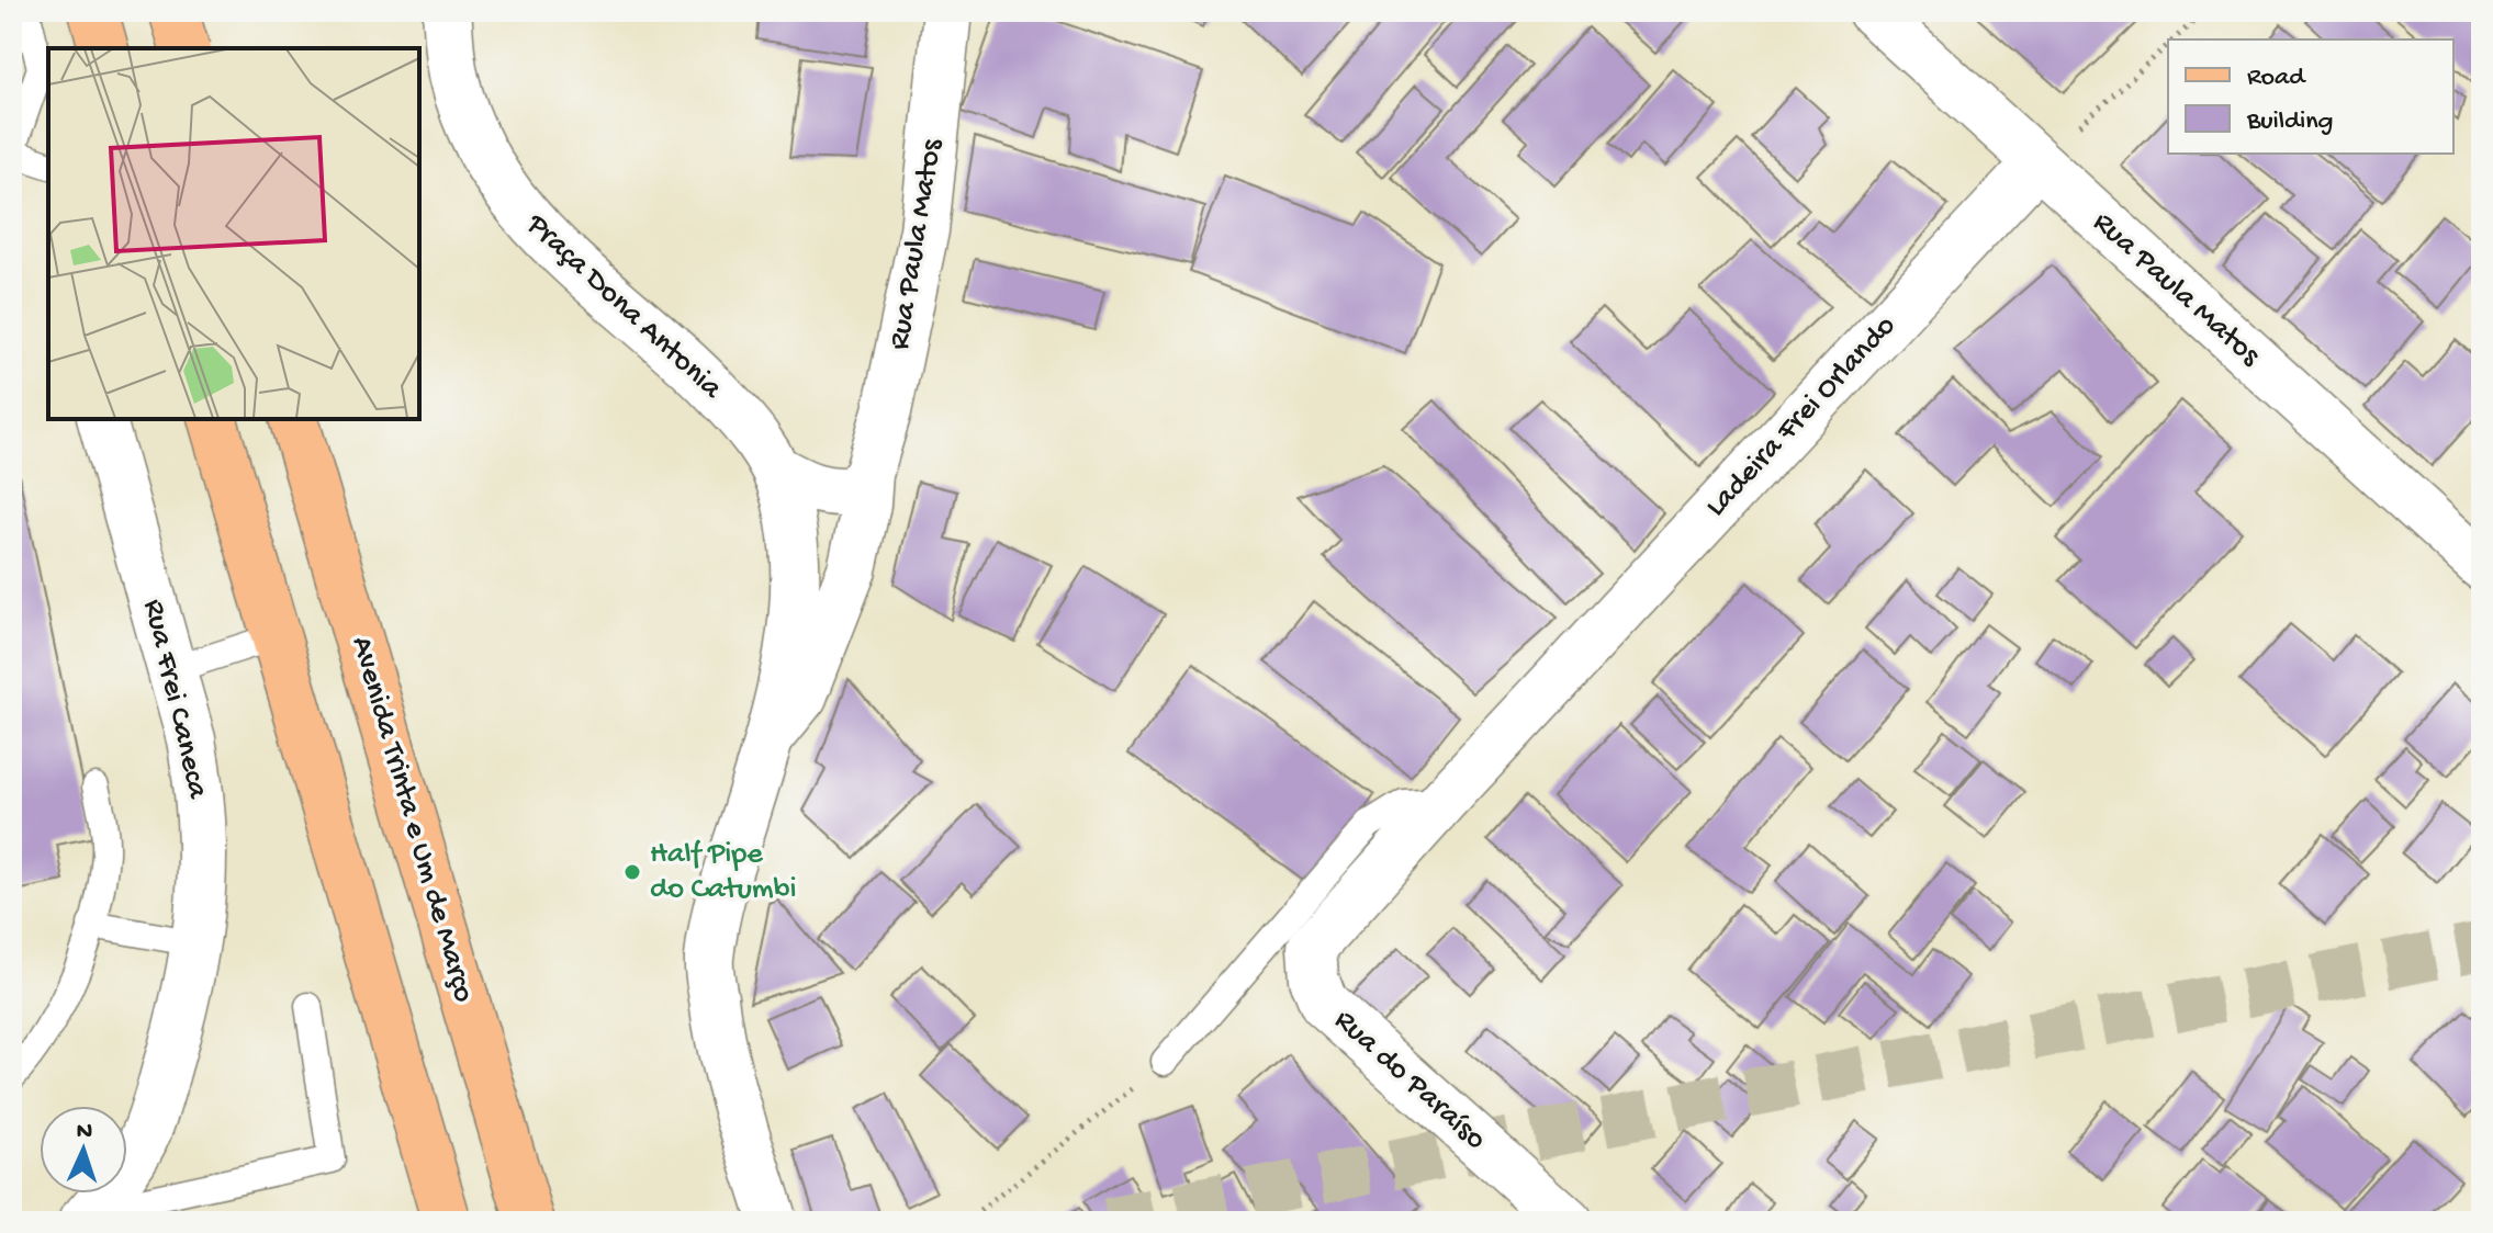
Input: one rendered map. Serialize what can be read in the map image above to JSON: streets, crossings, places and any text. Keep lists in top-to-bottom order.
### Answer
{
  "streets": {
    "main road": ["Avenida Trinta e Um de Março"],
    "street": [
      "Rua Paula Matos",
      "Praça Dona Antonia",
      "Ladeira Frei Orlando",
      "Rua Frei Caneca",
      "Rua do Paraíso"
    ]
  },
  "crossings": [
    ["Rua Paula Matos", "Praça Dona Antonia"],
    ["Rua Paula Matos", "Ladeira Frei Orlando"],
    ["Ladeira Frei Orlando", "Rua do Paraíso"]
  ],
  "places": ["Half Pipe do Catumbi"],
  "legend": ["Road", "Building"],
  "north": "top"
}
